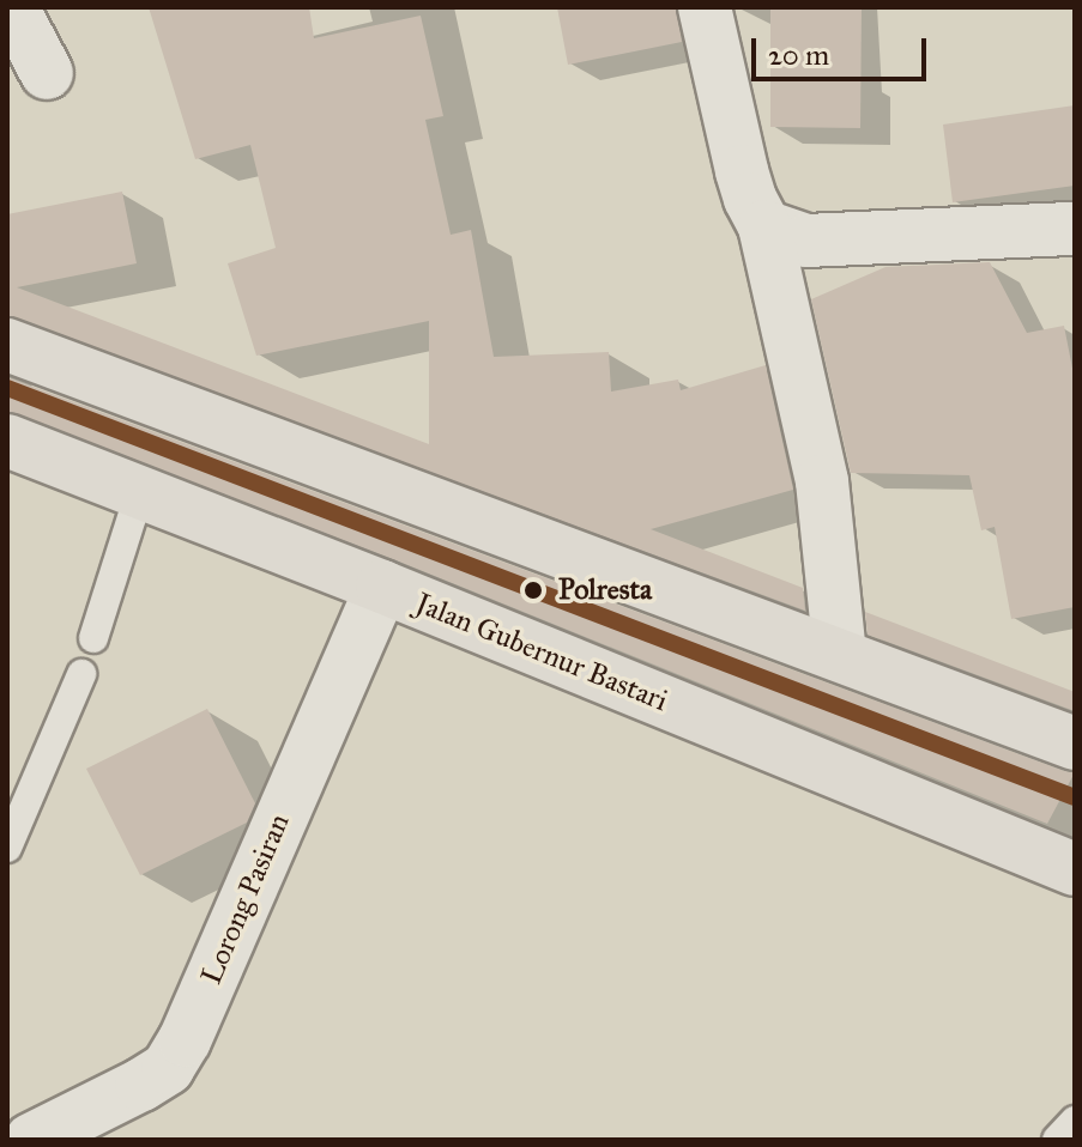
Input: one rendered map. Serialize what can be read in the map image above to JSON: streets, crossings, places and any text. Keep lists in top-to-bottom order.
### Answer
{
  "streets": {
    "highway": ["Jalan Gubernur Bastari"],
    "street": ["Lorong Pasiran"]
  },
  "crossings": [
    ["Jalan Gubernur Bastari", "Lorong Pasiran"]
  ],
  "places": ["Polresta"],
  "scale_bar": "20 m"
}
